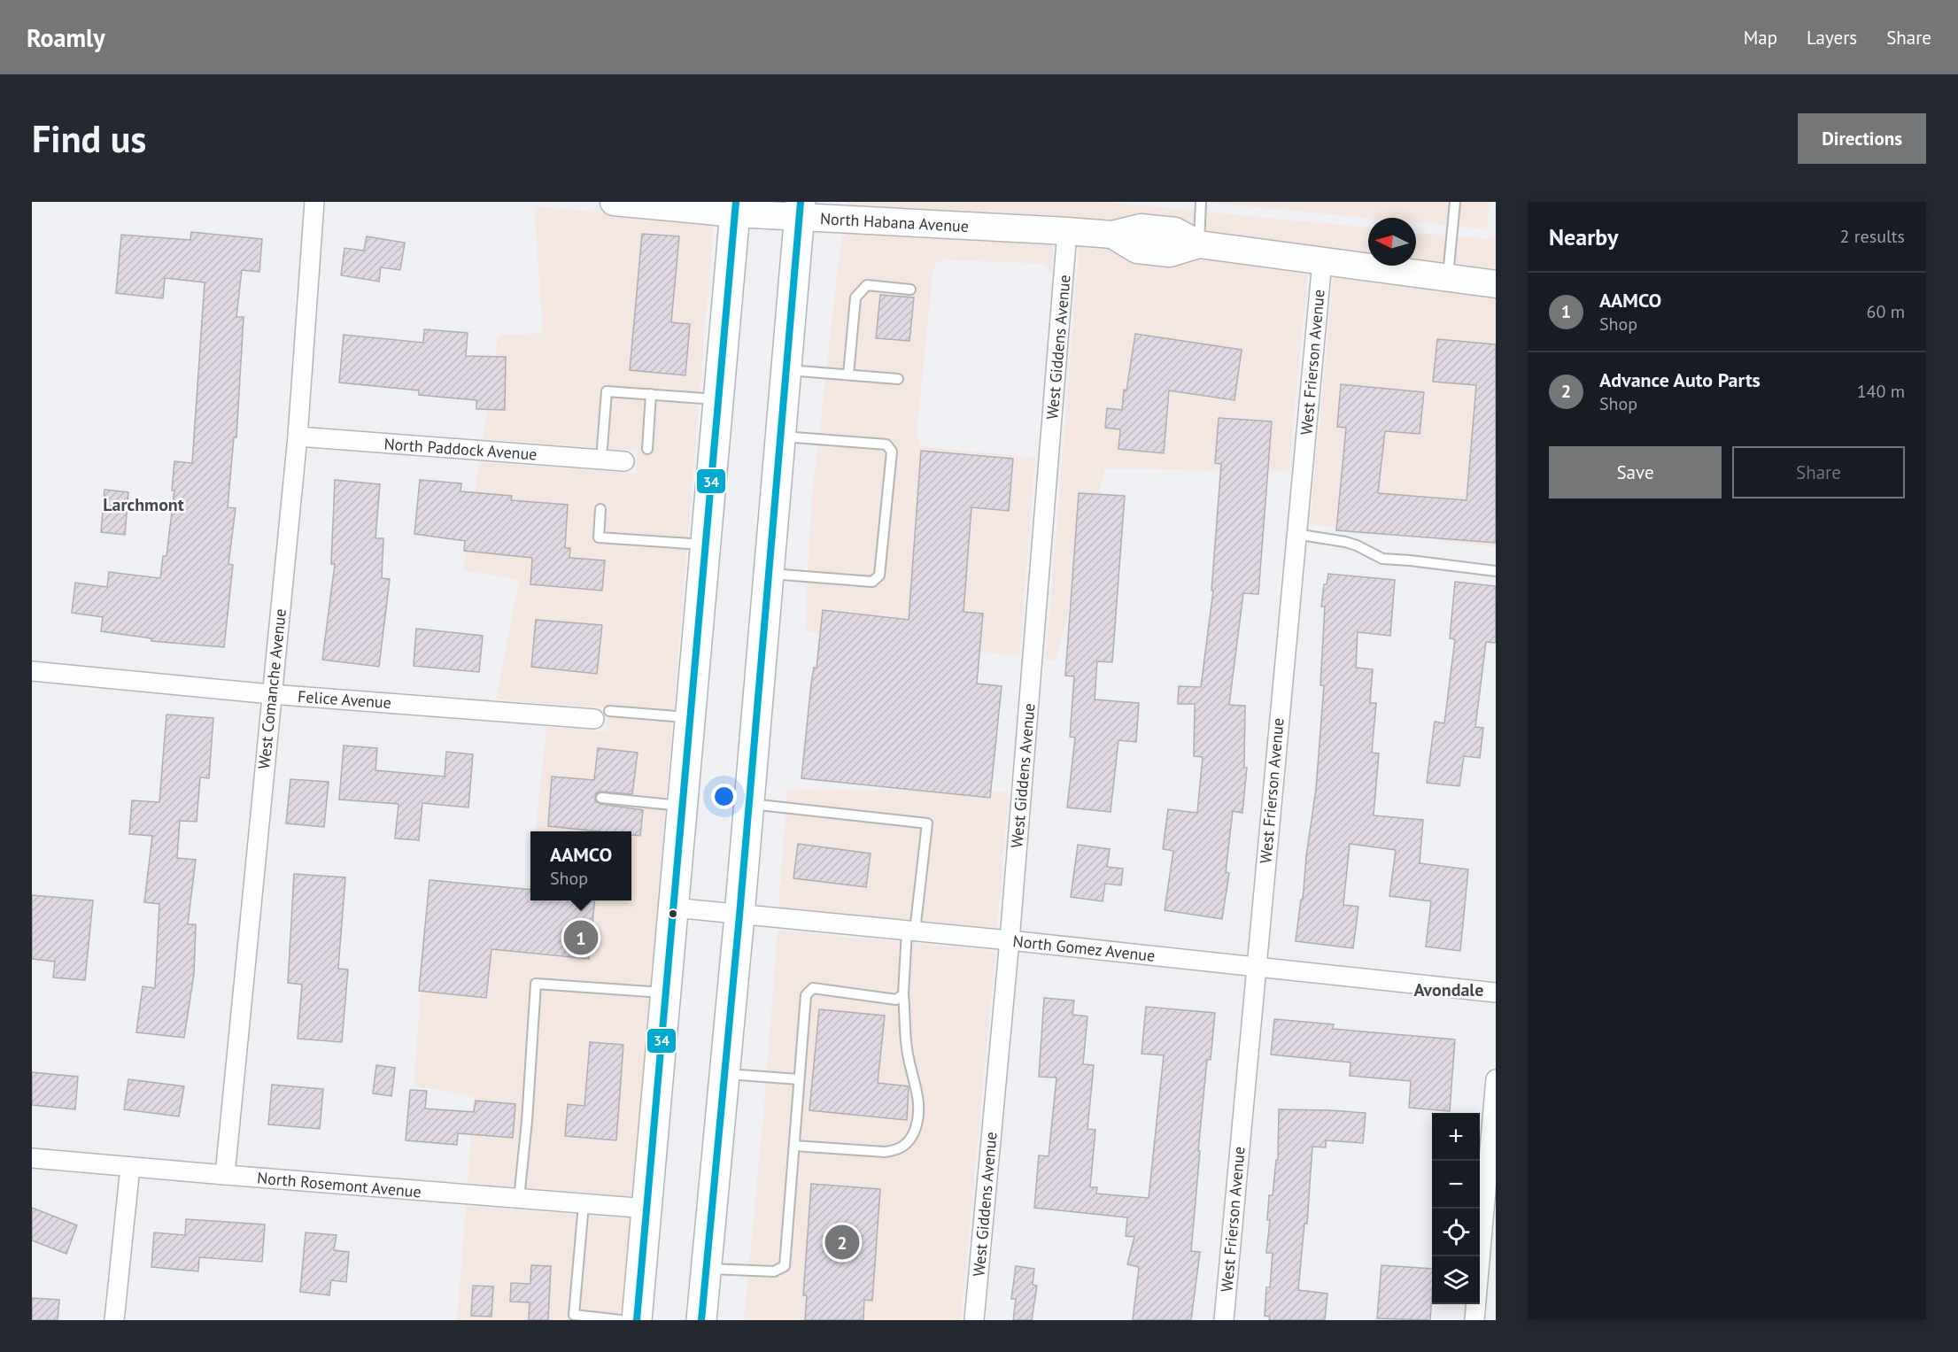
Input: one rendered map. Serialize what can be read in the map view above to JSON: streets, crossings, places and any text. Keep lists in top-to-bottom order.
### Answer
{
  "streets": {
    "street": [
      "North Habana Avenue",
      "West Giddens Avenue",
      "West Frierson Avenue",
      "North Paddock Avenue",
      "West Comanche Avenue",
      "Felice Avenue",
      "North Gomez Avenue",
      "North Rosemont Avenue"
    ]
  },
  "crossings": [
    ["North Habana Avenue", "West Giddens Avenue"],
    ["North Habana Avenue", "West Frierson Avenue"],
    ["West Giddens Avenue", "North Gomez Avenue"],
    ["West Frierson Avenue", "North Gomez Avenue"],
    ["North Paddock Avenue", "West Comanche Avenue"],
    ["West Comanche Avenue", "Felice Avenue"],
    ["West Comanche Avenue", "North Rosemont Avenue"]
  ],
  "districts": ["Larchmont", "Avondale"],
  "lines": ["transit line 34"],
  "north": "left",
  "page": {
    "header": "Roamly",
    "nav": ["Map", "Layers", "Share"],
    "buttons": [
      "Directions",
      ["Save", "Share"]
    ],
    "title": "Find us",
    "heading": ["Nearby", "2 results"],
    "list": [
      {
        "mark": "1",
        "name": "AAMCO",
        "note": "Shop",
        "value": "60 m"
      },
      {
        "mark": "2",
        "name": "Advance Auto Parts",
        "note": "Shop",
        "value": "140 m"
      }
    ],
    "popup": ["AAMCO", "Shop"],
    "pins": ["1", "2"],
    "map_buttons": ["+", "−"]
  }
}
